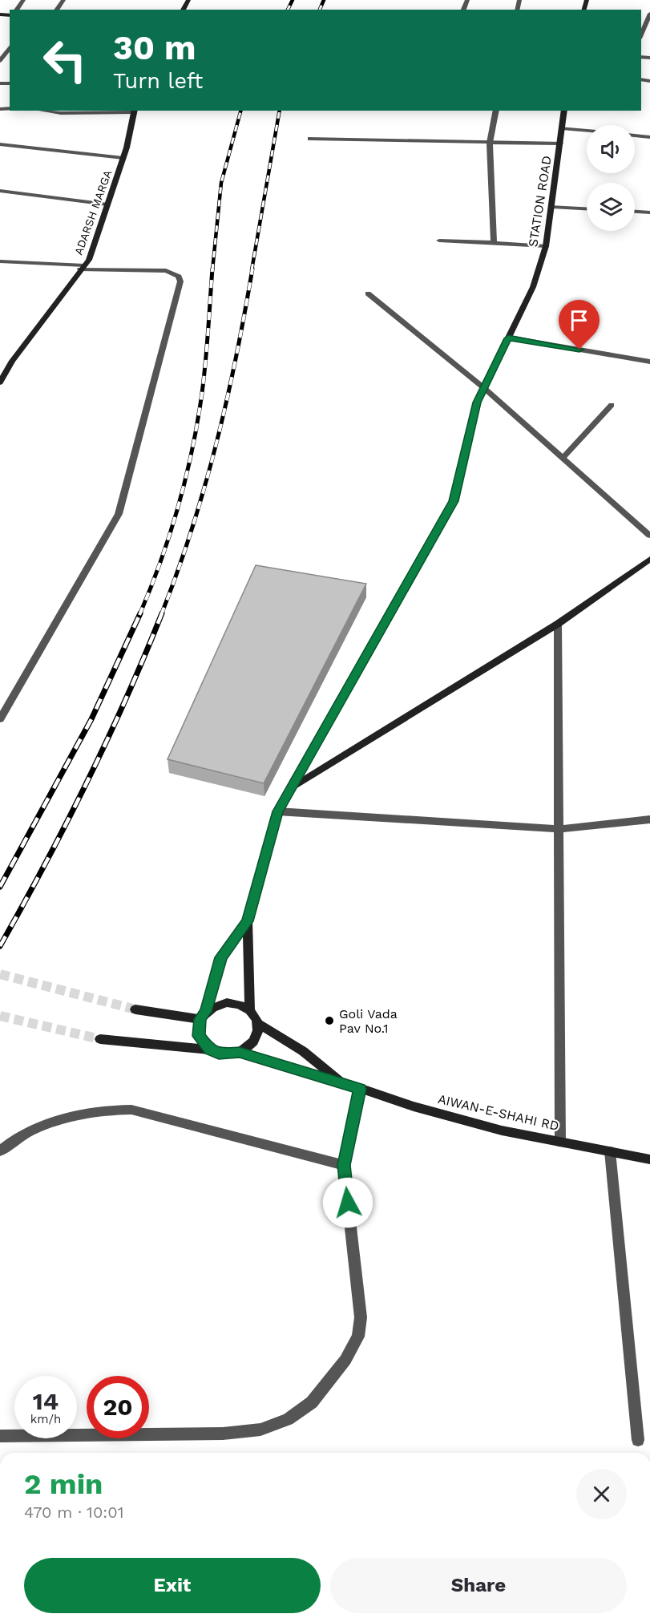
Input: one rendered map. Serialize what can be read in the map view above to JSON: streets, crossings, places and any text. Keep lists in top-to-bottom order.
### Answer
{
  "streets": {
    "main road": ["STATION ROAD", "ADARSH MARGA", "AIWAN-E-SHAHI RD"]
  },
  "places": ["Goli Vada Pav No.1"],
  "page": {
    "turn": ["30 m", "Turn left"],
    "speed": "14 km/h",
    "limit": "20",
    "heading": ["2 min", "470 m · 10:01"],
    "buttons": ["Exit", "Share"]
  }
}
